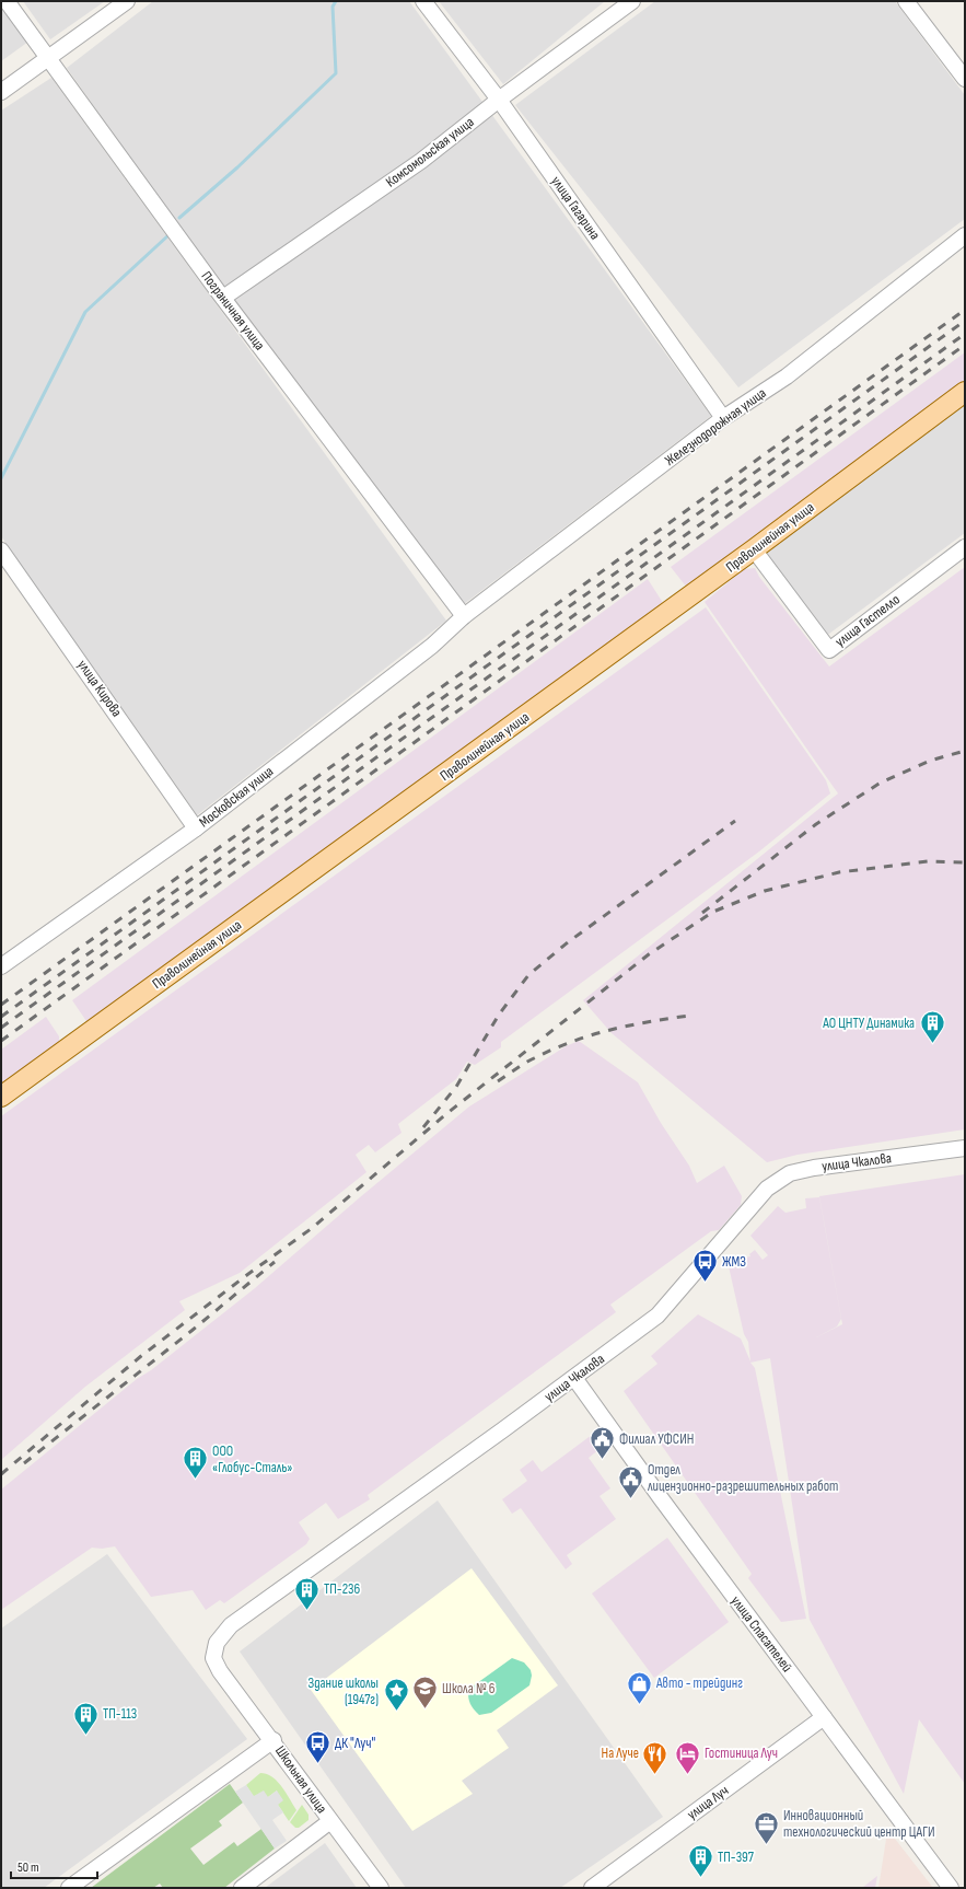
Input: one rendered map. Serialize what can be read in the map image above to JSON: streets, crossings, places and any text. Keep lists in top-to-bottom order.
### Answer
{
  "streets": {
    "main road": ["Праволинейная улица"],
    "street": [
      "Комсомольская улица",
      "улица Гагарина",
      "Пограничная улица",
      "Железнодорожная улица",
      "улица Гастелло",
      "улица Кирова",
      "Московская улица",
      "улица Чкалова",
      "улица Спасателей",
      "Школьная улица",
      "улица Луч"
    ]
  },
  "crossings": [
    ["Комсомольская улица", "улица Гагарина"],
    ["Комсомольская улица", "Пограничная улица"],
    ["улица Гагарина", "Железнодорожная улица"],
    ["Пограничная улица", "Железнодорожная улица"],
    ["Пограничная улица", "Московская улица"],
    ["Железнодорожная улица", "Московская улица"],
    ["Праволинейная улица", "улица Гастелло"],
    ["улица Кирова", "Московская улица"],
    ["улица Чкалова", "улица Спасателей"],
    ["улица Чкалова", "Школьная улица"],
    ["улица Спасателей", "улица Луч"]
  ],
  "places": {
    "building": [
      "АО ЦНТУ Динамика",
      "ООО «Глобус-Сталь»",
      "ТП-236",
      "ТП-113",
      "ТП-397"
    ],
    "bus stop": ["ЖМЗ", "ДК \"Луч\""],
    "public building": ["Филиал УФСИН", "Отдел лицензионно-разрешительных работ"],
    "shop": ["Авто - трейдинг"],
    "school or university": ["Школа № 6"],
    "place": ["Здание школы (1947г)"],
    "restaurant": ["На Луче"],
    "hotel": ["Гостиница Луч"],
    "office": ["Инновационный технологический центр ЦАГИ"]
  },
  "scale_bar": "50 m"
}
